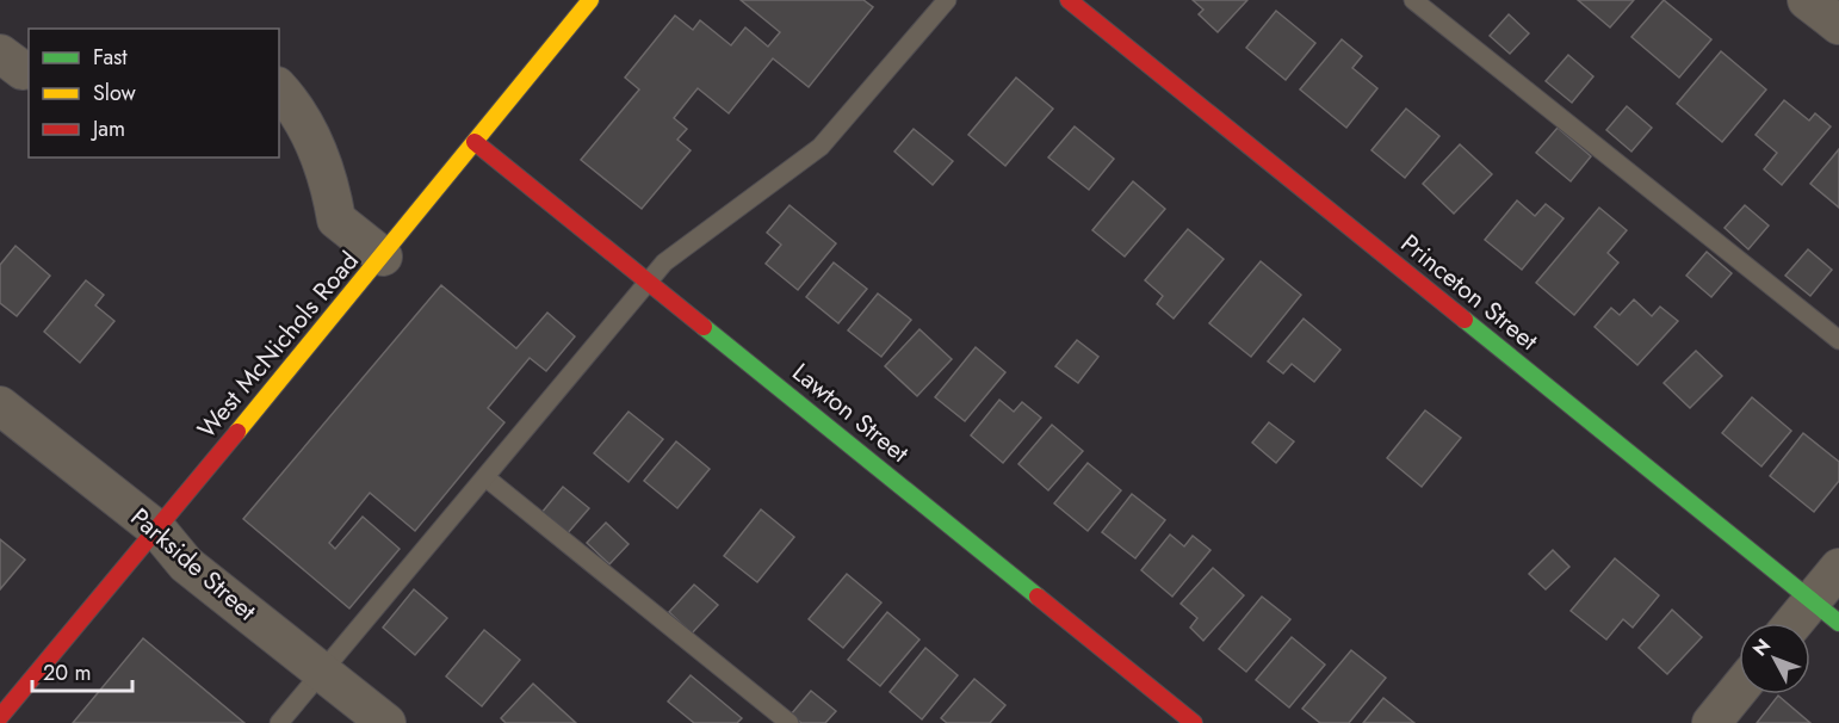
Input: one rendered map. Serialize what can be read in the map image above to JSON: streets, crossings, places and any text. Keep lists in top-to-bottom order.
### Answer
{
  "streets": {
    "street": [
      "Princeton Street",
      "West McNichols Road",
      "Lawton Street",
      "Parkside Street"
    ]
  },
  "crossings": [
    ["West McNichols Road", "Lawton Street"],
    ["West McNichols Road", "Parkside Street"]
  ],
  "legend": ["Fast", "Slow", "Jam"],
  "scale_bar": "20 m",
  "north": "top left"
}
